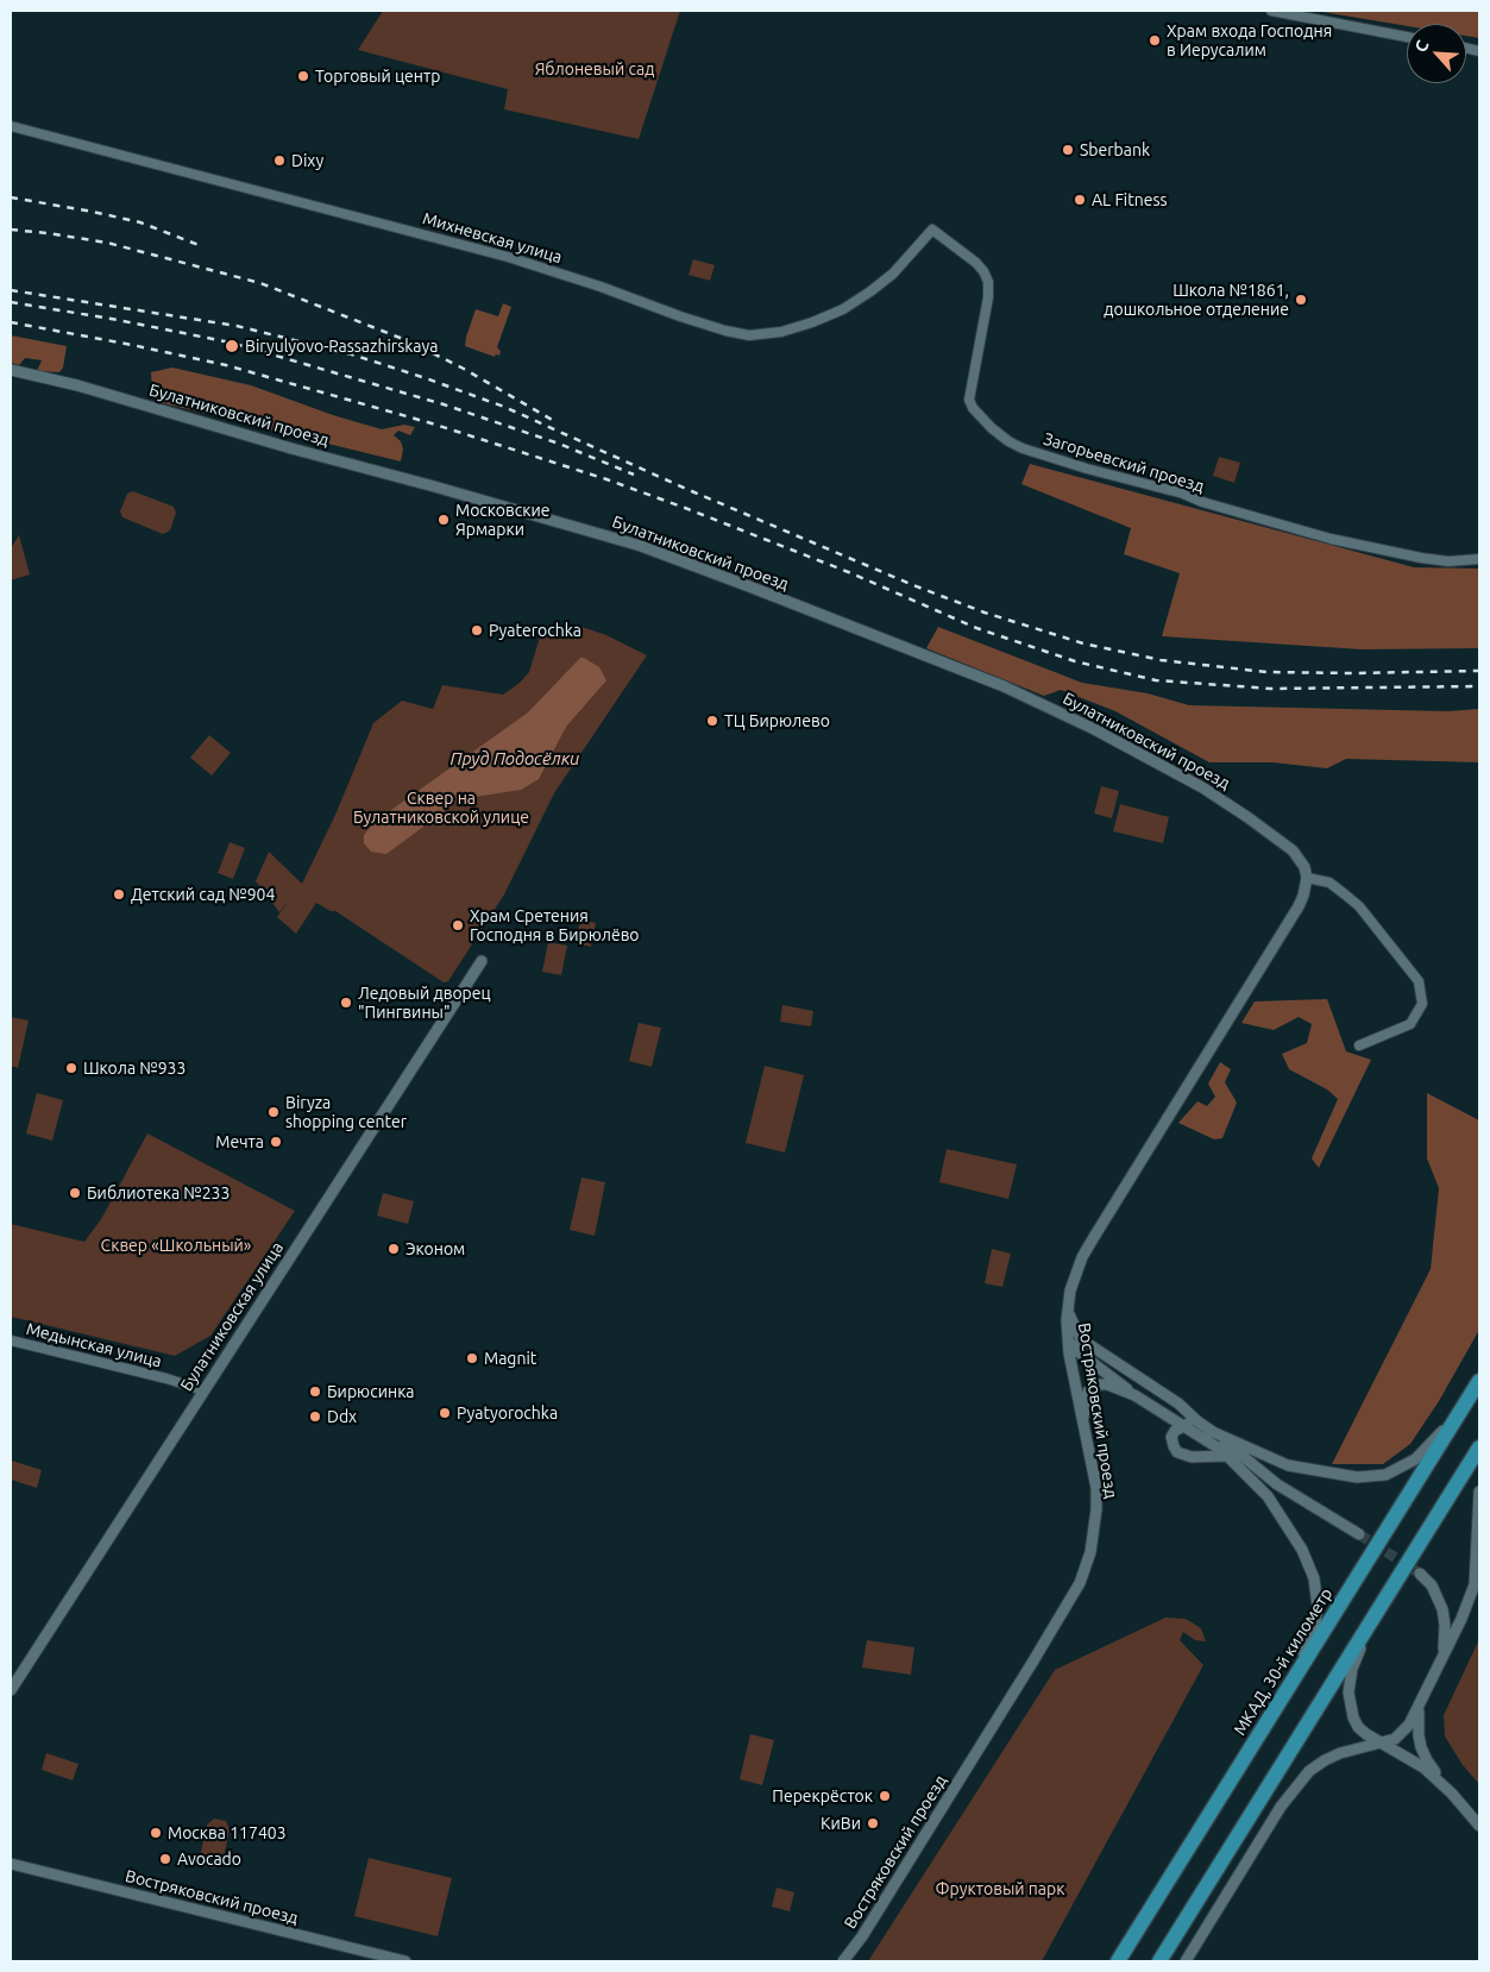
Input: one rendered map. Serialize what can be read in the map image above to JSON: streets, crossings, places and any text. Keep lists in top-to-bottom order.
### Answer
{
  "streets": {
    "highway": ["МКАД, 30-й километр"],
    "street": [
      "Михневская улица",
      "Булатниковский проезд",
      "Загорьевский проезд",
      "Булатниковская улица",
      "Медынская улица",
      "Востряковский проезд"
    ]
  },
  "crossings": [
    ["Михневская улица", "Загорьевский проезд"],
    ["Булатниковский проезд", "Востряковский проезд"],
    ["Булатниковская улица", "Медынская улица"]
  ],
  "water": ["Пруд Подосёлки"],
  "parks": [
    "Яблоневый сад",
    "Сквер на Булатниковской улице",
    "Сквер «Школьный»",
    "Фруктовый парк"
  ],
  "places": [
    "Храм входа Господня в Иерусалим",
    "Торговый центр",
    "Sberbank",
    "Dixy",
    "AL Fitness",
    "Школа №1861, дошкольное отделение",
    "Biryulyovo-Passazhirskaya",
    "Московские Ярмарки",
    "Pyaterochka",
    "ТЦ Бирюлево",
    "Детский сад №904",
    "Храм Сретения Господня в Бирюлёво",
    "Ледовый дворец \"Пингвины\"",
    "Школа №933",
    "Biryza shopping center",
    "Мечта",
    "Библиотека №233",
    "Эконом",
    "Magnit",
    "Бирюсинка",
    "Pyatyorochka",
    "Ddx",
    "Перекрёсток",
    "КиВи",
    "Москва 117403",
    "Avocado"
  ],
  "north": "top left"
}
